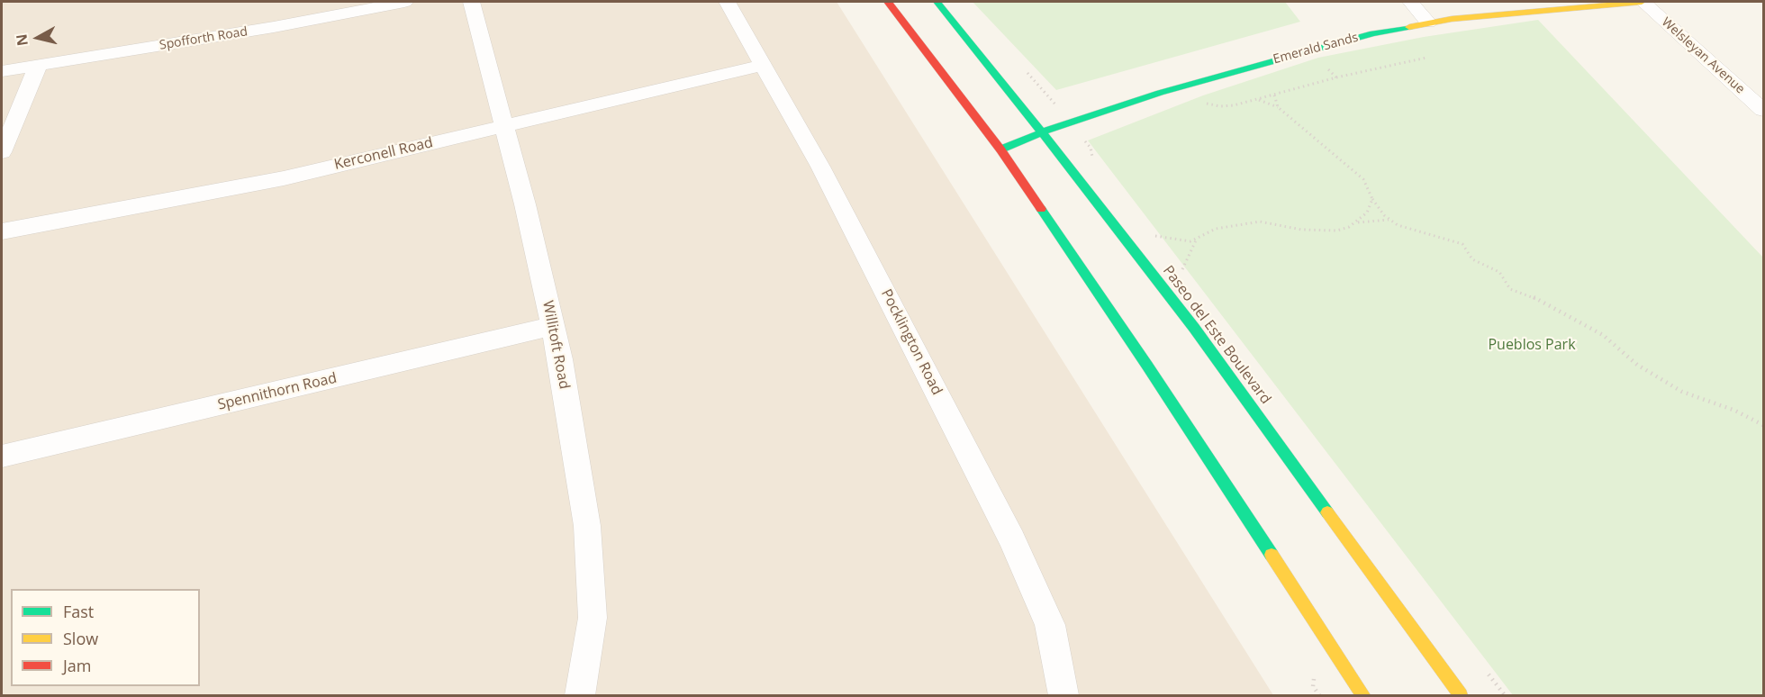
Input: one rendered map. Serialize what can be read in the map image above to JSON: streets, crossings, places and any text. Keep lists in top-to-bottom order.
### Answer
{
  "streets": {
    "main road": ["Emerald Sands", "Paseo del Este Boulevard"],
    "street": [
      "Spofforth Road",
      "Welsleyan Avenue",
      "Kerconell Road",
      "Pocklington Road",
      "Willitoft Road",
      "Spennithorn Road"
    ]
  },
  "crossings": [
    ["Emerald Sands", "Welsleyan Avenue"],
    ["Emerald Sands", "Paseo del Este Boulevard"],
    ["Kerconell Road", "Pocklington Road"],
    ["Kerconell Road", "Willitoft Road"],
    ["Willitoft Road", "Spennithorn Road"]
  ],
  "parks": ["Pueblos Park"],
  "legend": ["Fast", "Slow", "Jam"],
  "north": "left"
}
